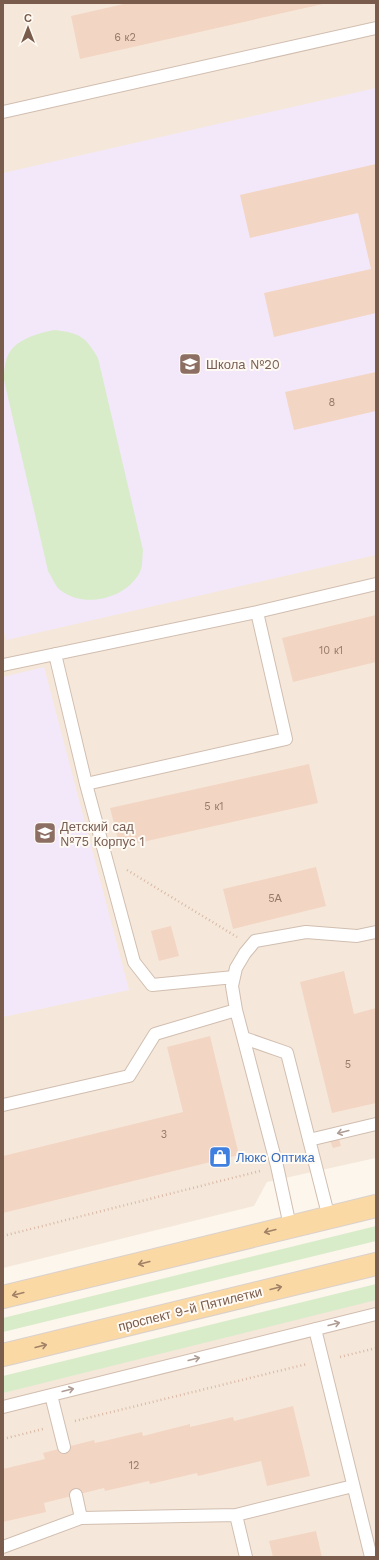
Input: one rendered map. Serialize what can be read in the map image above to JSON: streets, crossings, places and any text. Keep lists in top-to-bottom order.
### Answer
{
  "streets": {
    "main road": ["проспект 9-й Пятилетки"]
  },
  "places": {
    "school or university": ["Школа №20", "Детский сад №75 Корпус 1"],
    "shop": ["Люкс Оптика"]
  },
  "house_numbers": [
    "6 к2",
    "8",
    "10 к1",
    "5 к1",
    "5А",
    "5",
    "3",
    "12"
  ],
  "north": "top"
}
